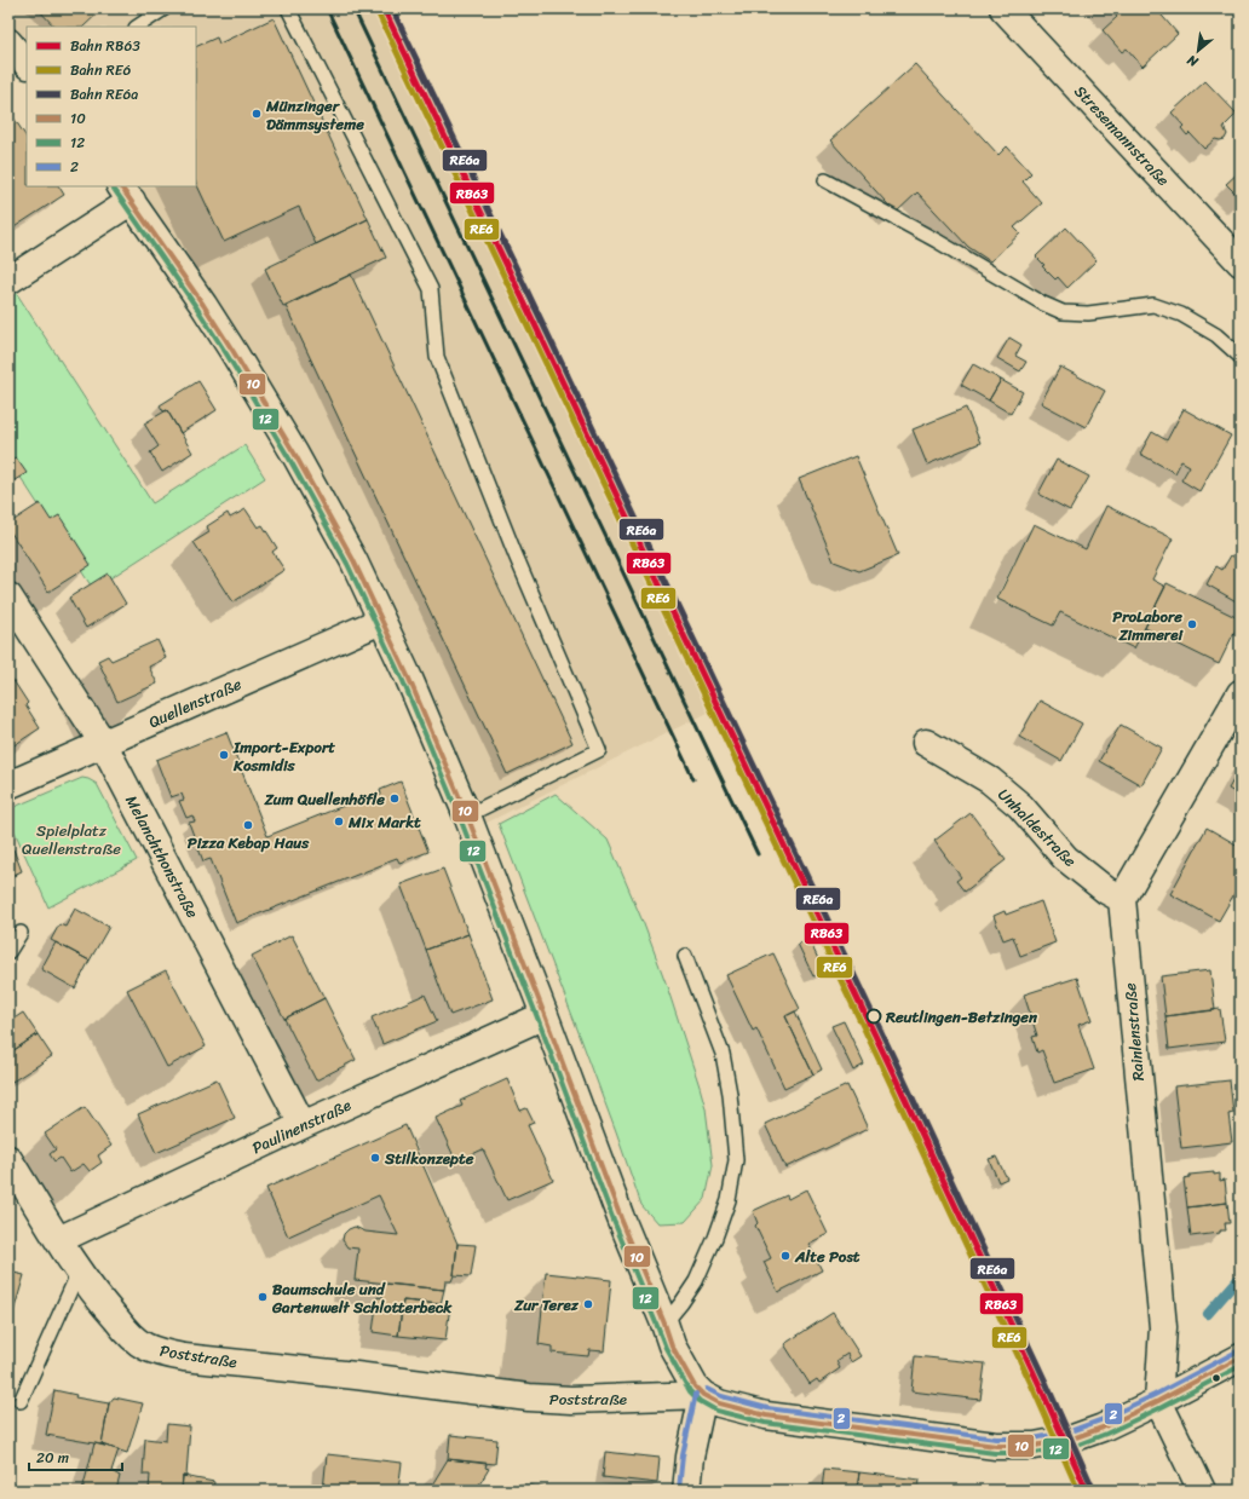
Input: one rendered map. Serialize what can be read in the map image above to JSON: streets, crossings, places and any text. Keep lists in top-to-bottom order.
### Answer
{
  "streets": {
    "street": [
      "Stresemannstraße",
      "Quellenstraße",
      "Unhaldestraße",
      "Melanchthonstraße",
      "Rainlenstraße",
      "Paulinenstraße",
      "Poststraße"
    ]
  },
  "crossings": [
    ["Quellenstraße", "Melanchthonstraße"],
    ["Unhaldestraße", "Rainlenstraße"],
    ["Melanchthonstraße", "Paulinenstraße"],
    ["Rainlenstraße", "Poststraße"],
    ["Paulinenstraße", "Poststraße"]
  ],
  "parks": ["Spielplatz Quellenstraße"],
  "places": [
    "Münzinger Dämmsysteme",
    "ProLabore Zimmerei",
    "Import-Export Kosmidis",
    "Zum Quellenhöfle",
    "Mix Markt",
    "Pizza Kebap Haus",
    "Reutlingen-Betzingen",
    "Stilkonzepte",
    "Alte Post",
    "Baumschule und Gartenwelt Schlotterbeck",
    "Zur Terez"
  ],
  "lines": [
    "rail line RB63",
    "rail line RE6a",
    "rail line RE6",
    "transit line 10",
    "transit line 12",
    "transit line 2"
  ],
  "legend": [
    "Bahn RB63",
    "Bahn RE6",
    "Bahn RE6a",
    "10",
    "12",
    "2"
  ],
  "scale_bar": "20 m",
  "north": "bottom left"
}
